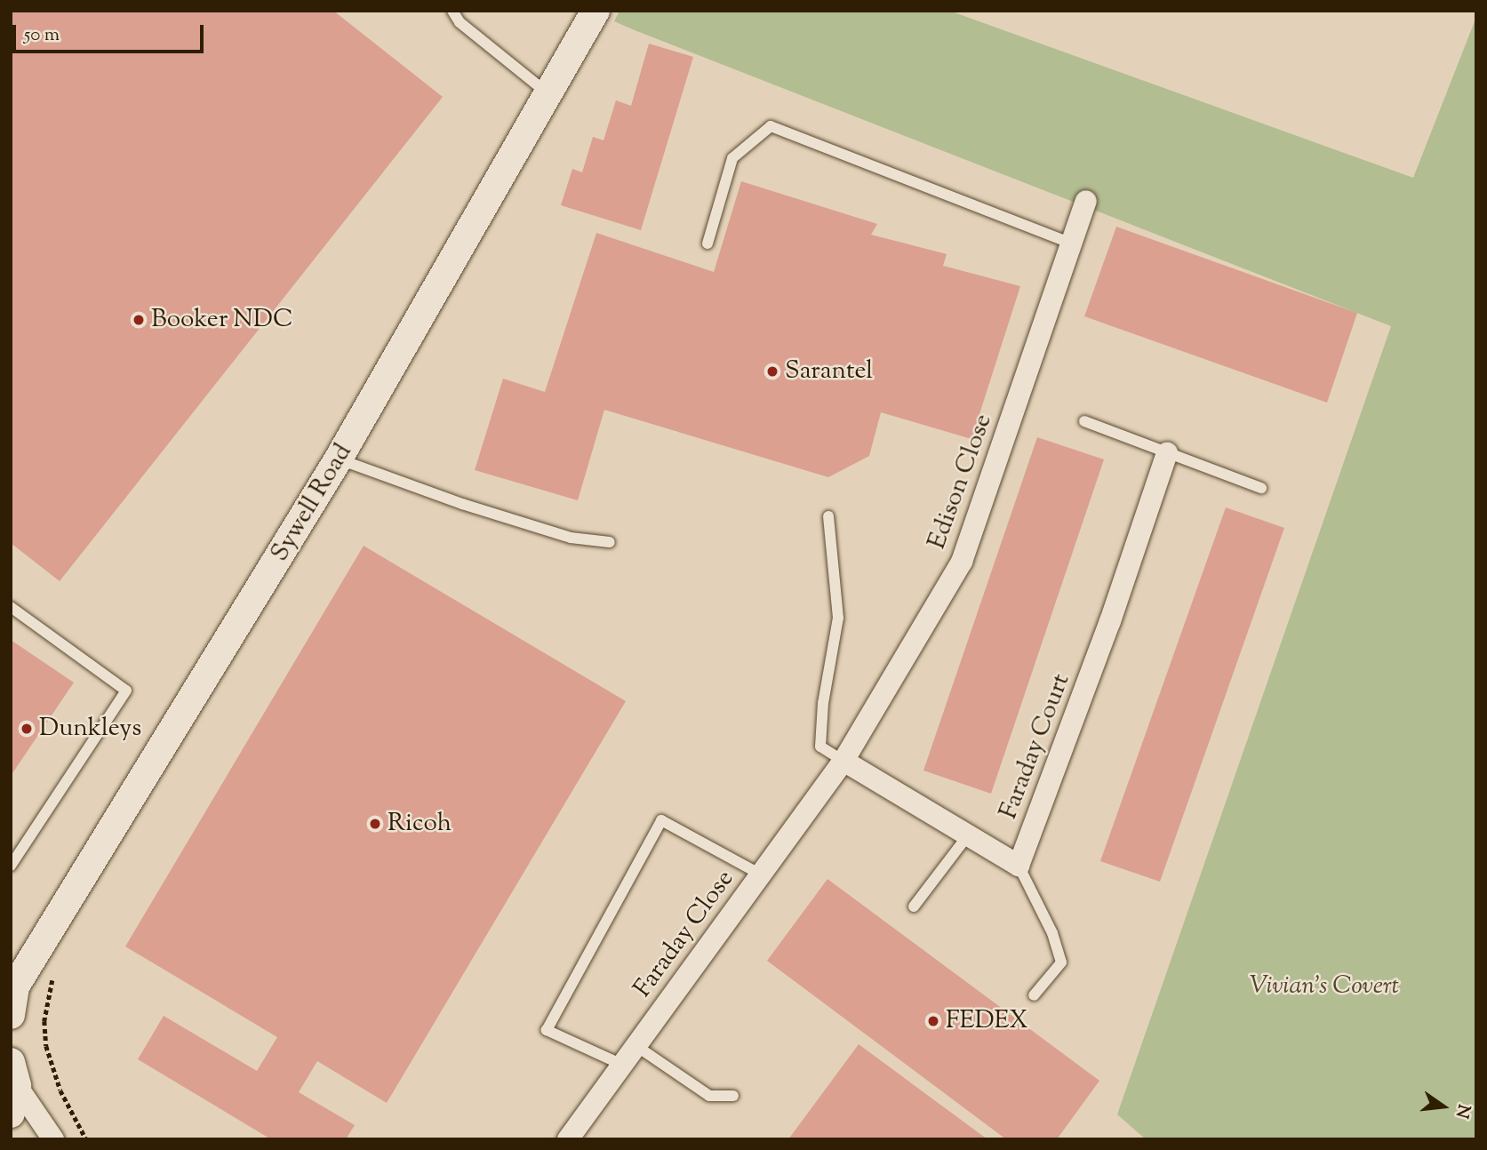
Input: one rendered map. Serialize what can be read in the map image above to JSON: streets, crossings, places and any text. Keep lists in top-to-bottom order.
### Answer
{
  "streets": {
    "street": [
      "Edison Close",
      "Sywell Road",
      "Faraday Court",
      "Faraday Close"
    ]
  },
  "crossings": [
    ["Edison Close", "Faraday Court"],
    ["Edison Close", "Faraday Close"],
    ["Faraday Court", "Faraday Close"]
  ],
  "parks": ["Vivian's Covert"],
  "places": [
    "Booker NDC",
    "Sarantel",
    "Dunkleys",
    "Ricoh",
    "FEDEX"
  ],
  "scale_bar": "50 m",
  "north": "right"
}
